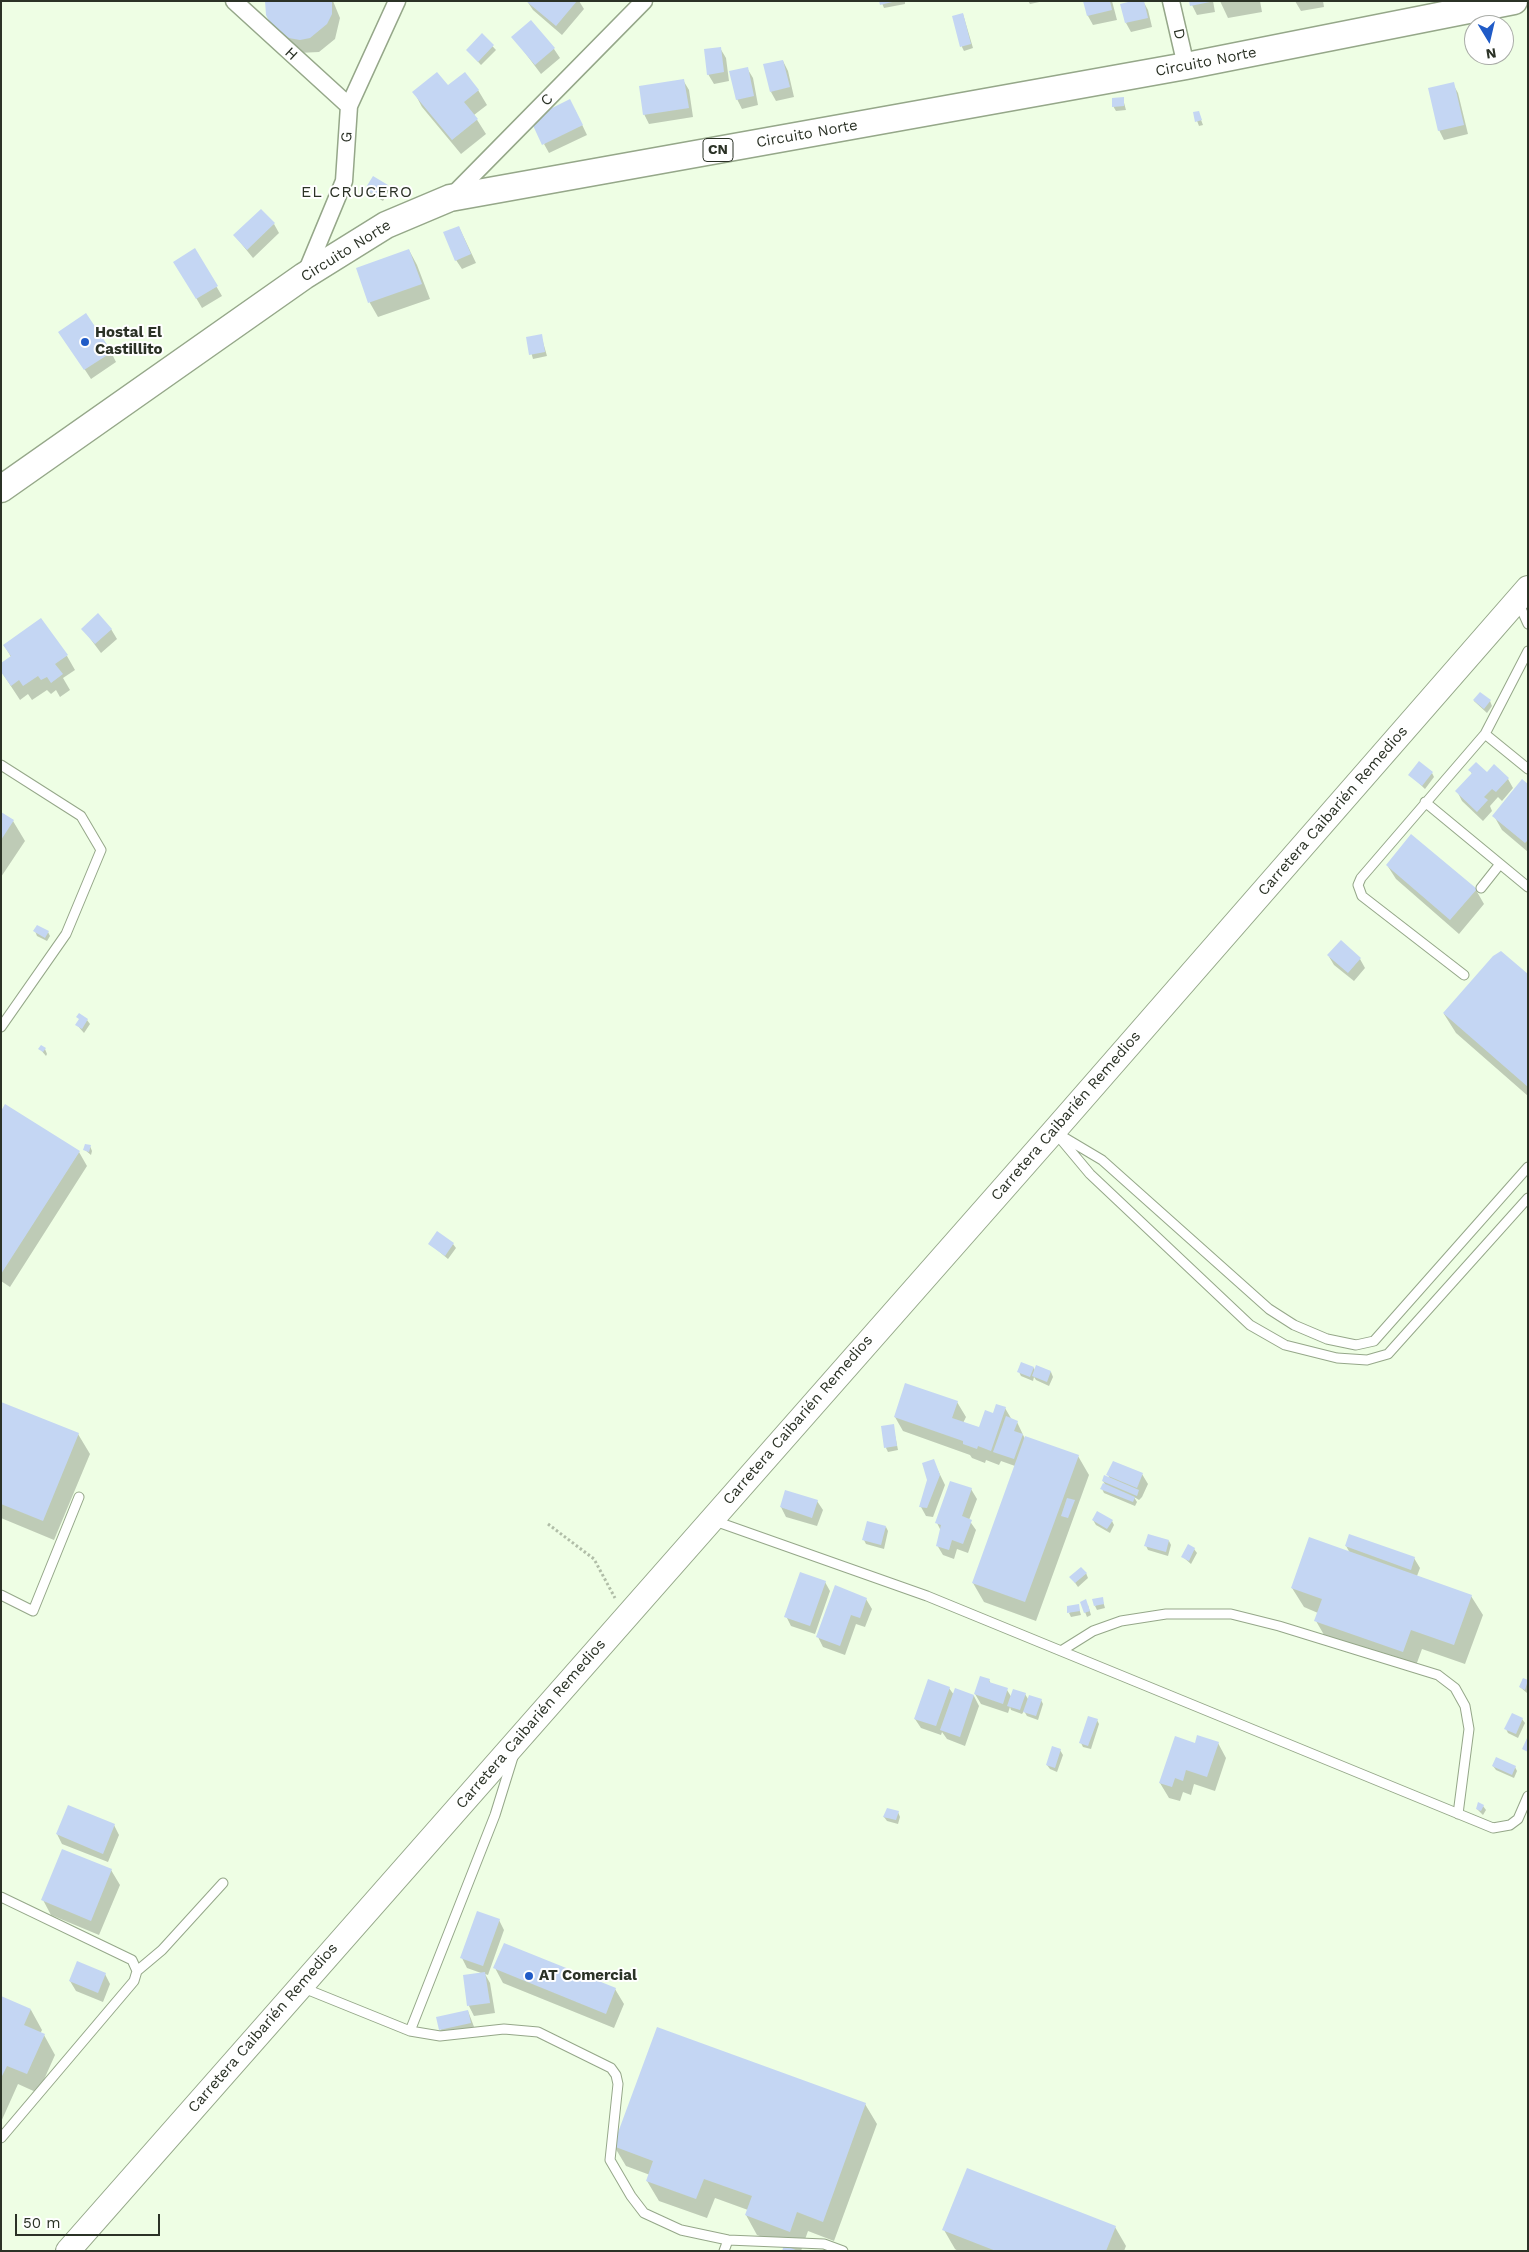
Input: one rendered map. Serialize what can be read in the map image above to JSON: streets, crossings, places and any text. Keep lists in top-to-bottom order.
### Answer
{
  "streets": {
    "main road": ["Circuito Norte", "CN"],
    "street": [
      "D",
      "H",
      "C",
      "G",
      "Carretera Caibarién Remedios"
    ]
  },
  "crossings": [
    ["D", "Circuito Norte"],
    ["H", "G"],
    ["Circuito Norte", "C"],
    ["Circuito Norte", "G"]
  ],
  "districts": ["EL CRUCERO"],
  "places": ["Hostal El Castillito", "AT Comercial"],
  "scale_bar": "50 m",
  "north": "bottom"
}
